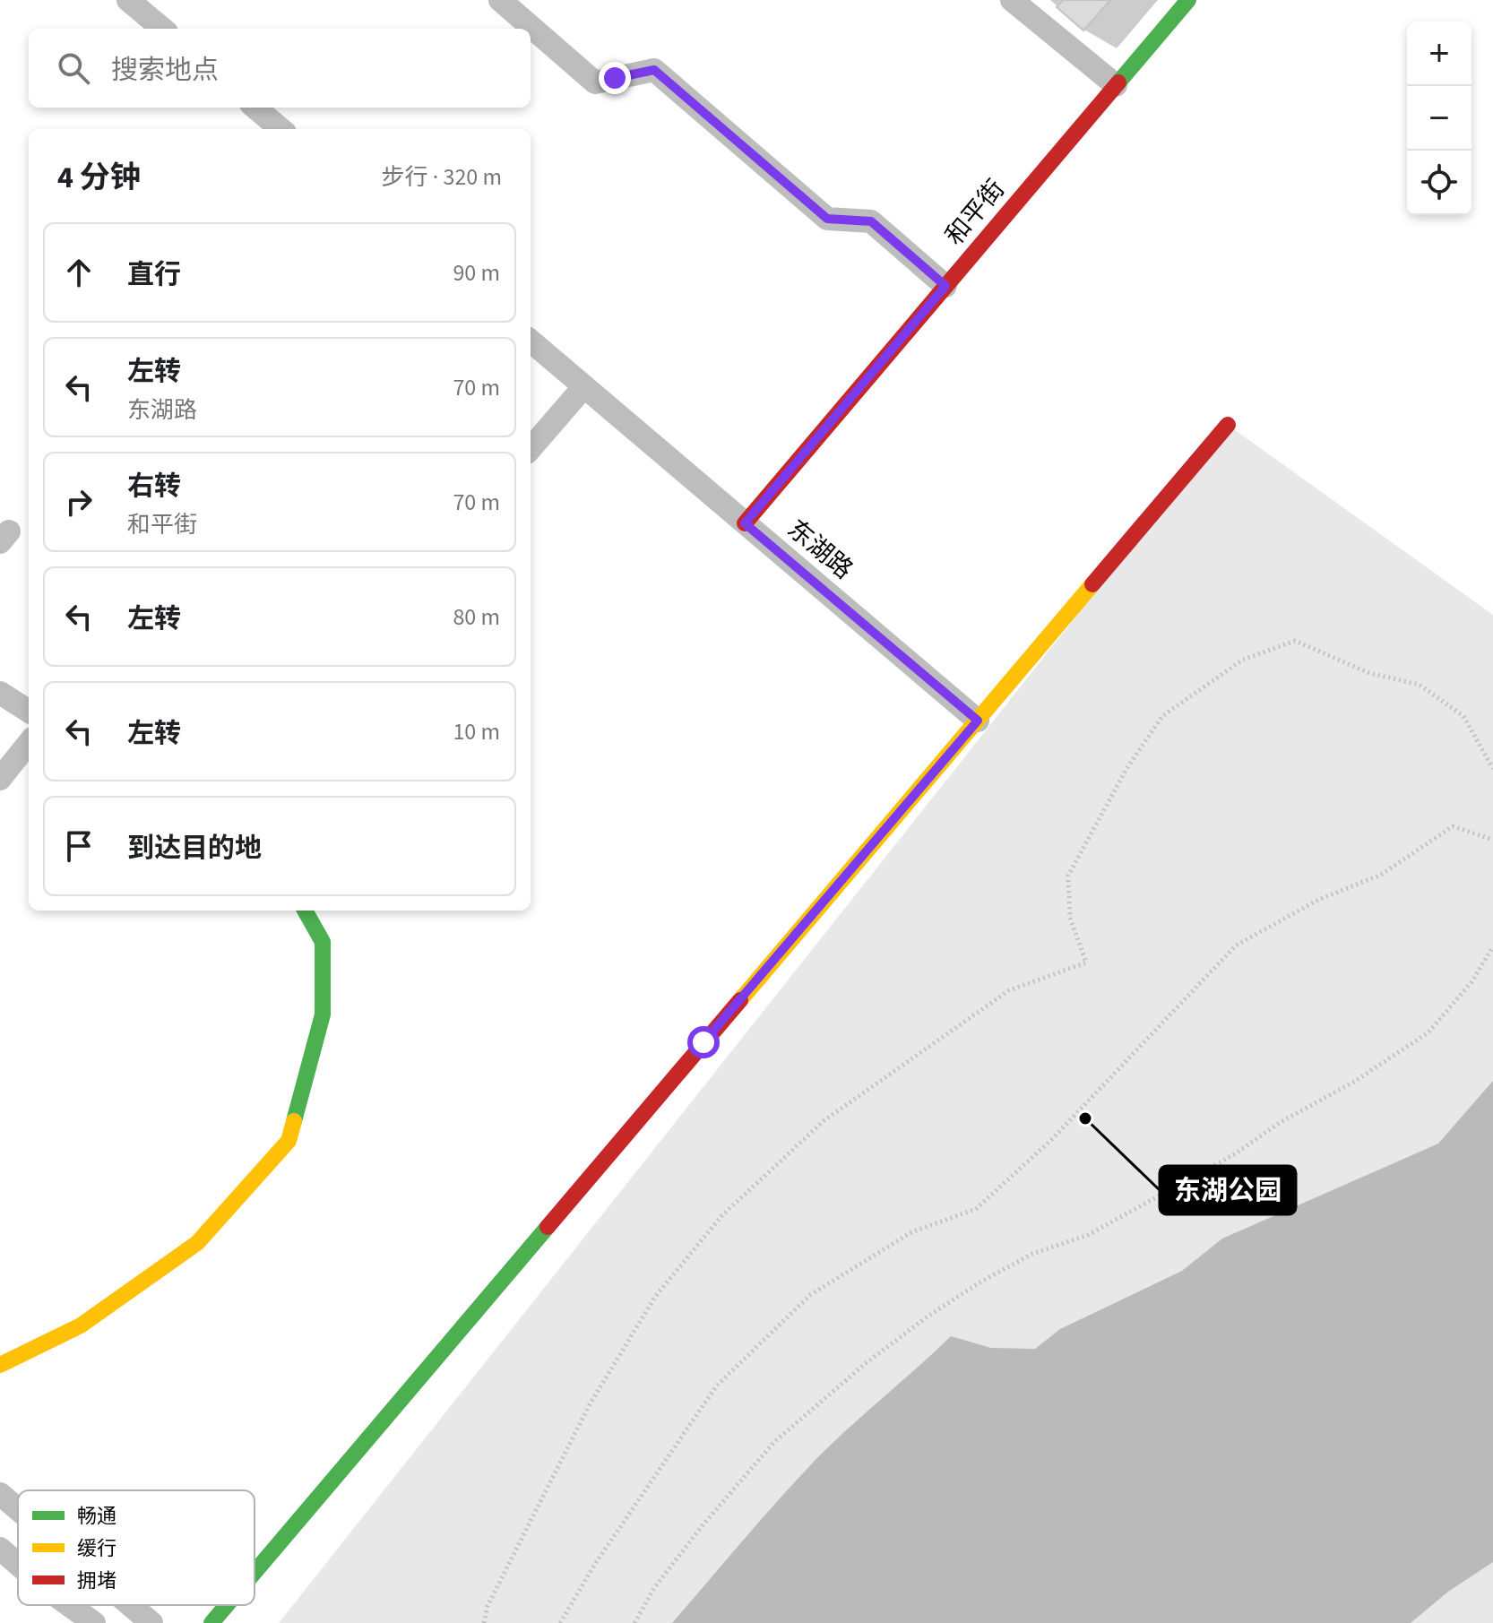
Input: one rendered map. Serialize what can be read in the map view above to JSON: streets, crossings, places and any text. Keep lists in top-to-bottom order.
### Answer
{
  "streets": {
    "street": ["和平街", "东湖路"]
  },
  "crossings": [
    ["和平街", "东湖路"]
  ],
  "places": ["东湖公园"],
  "legend": ["畅通", "缓行", "拥堵"],
  "page": {
    "map_buttons": ["+", "−"],
    "search": "搜索地点",
    "heading": ["4 分钟", "步行 · 320 m"],
    "list": [
      ["直行", "90 m"],
      ["左转", "东湖路", "70 m"],
      ["右转", "和平街", "70 m"],
      ["左转", "80 m"],
      ["左转", "10 m"],
      "到达目的地"
    ]
  }
}
